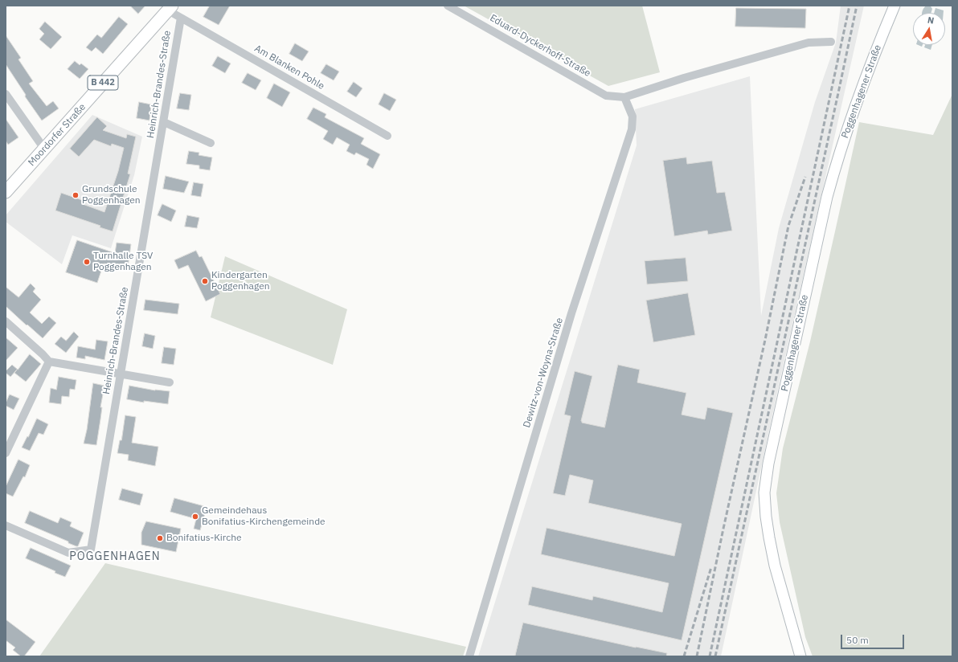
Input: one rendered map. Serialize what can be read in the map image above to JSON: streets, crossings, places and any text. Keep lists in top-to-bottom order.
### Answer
{
  "streets": {
    "main road": ["B 442", "Moordorfer Straße"],
    "street": [
      "Eduard-Dyckerhoff-Straße",
      "Am Blanken Pohle",
      "Heinrich-Brandes-Straße",
      "Poggenhagener Straße",
      "Dewitz-von-Woyna-Straße"
    ]
  },
  "crossings": [
    ["Eduard-Dyckerhoff-Straße", "Dewitz-von-Woyna-Straße"],
    ["Am Blanken Pohle", "Heinrich-Brandes-Straße"]
  ],
  "districts": ["POGGENHAGEN"],
  "places": [
    "Grundschule Poggenhagen",
    "Turnhalle TSV Poggenhagen",
    "Kindergarten Poggenhagen",
    "Gemeindehaus Bonifatius-Kirchengemeinde",
    "Bonifatius-Kirche"
  ],
  "scale_bar": "50 m",
  "north": "top"
}
